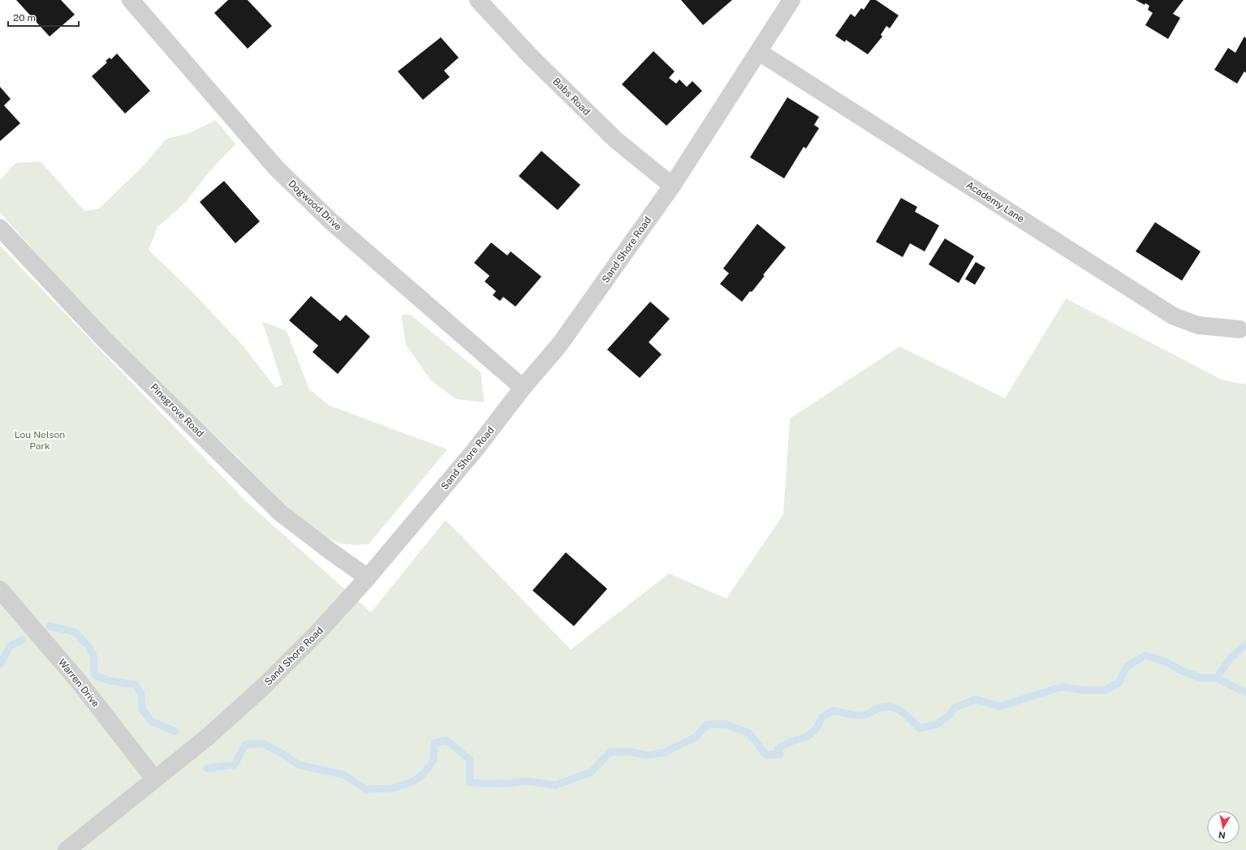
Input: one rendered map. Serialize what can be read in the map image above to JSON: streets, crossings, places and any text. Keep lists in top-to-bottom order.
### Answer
{
  "streets": {
    "street": [
      "Babs Road",
      "Academy Lane",
      "Dogwood Drive",
      "Sand Shore Road",
      "Pinegrove Road",
      "Warren Drive"
    ]
  },
  "crossings": [
    ["Babs Road", "Sand Shore Road"],
    ["Academy Lane", "Sand Shore Road"],
    ["Dogwood Drive", "Sand Shore Road"],
    ["Sand Shore Road", "Pinegrove Road"],
    ["Sand Shore Road", "Warren Drive"]
  ],
  "parks": ["Lou Nelson Park"],
  "scale_bar": "20 m",
  "north": "bottom"
}
